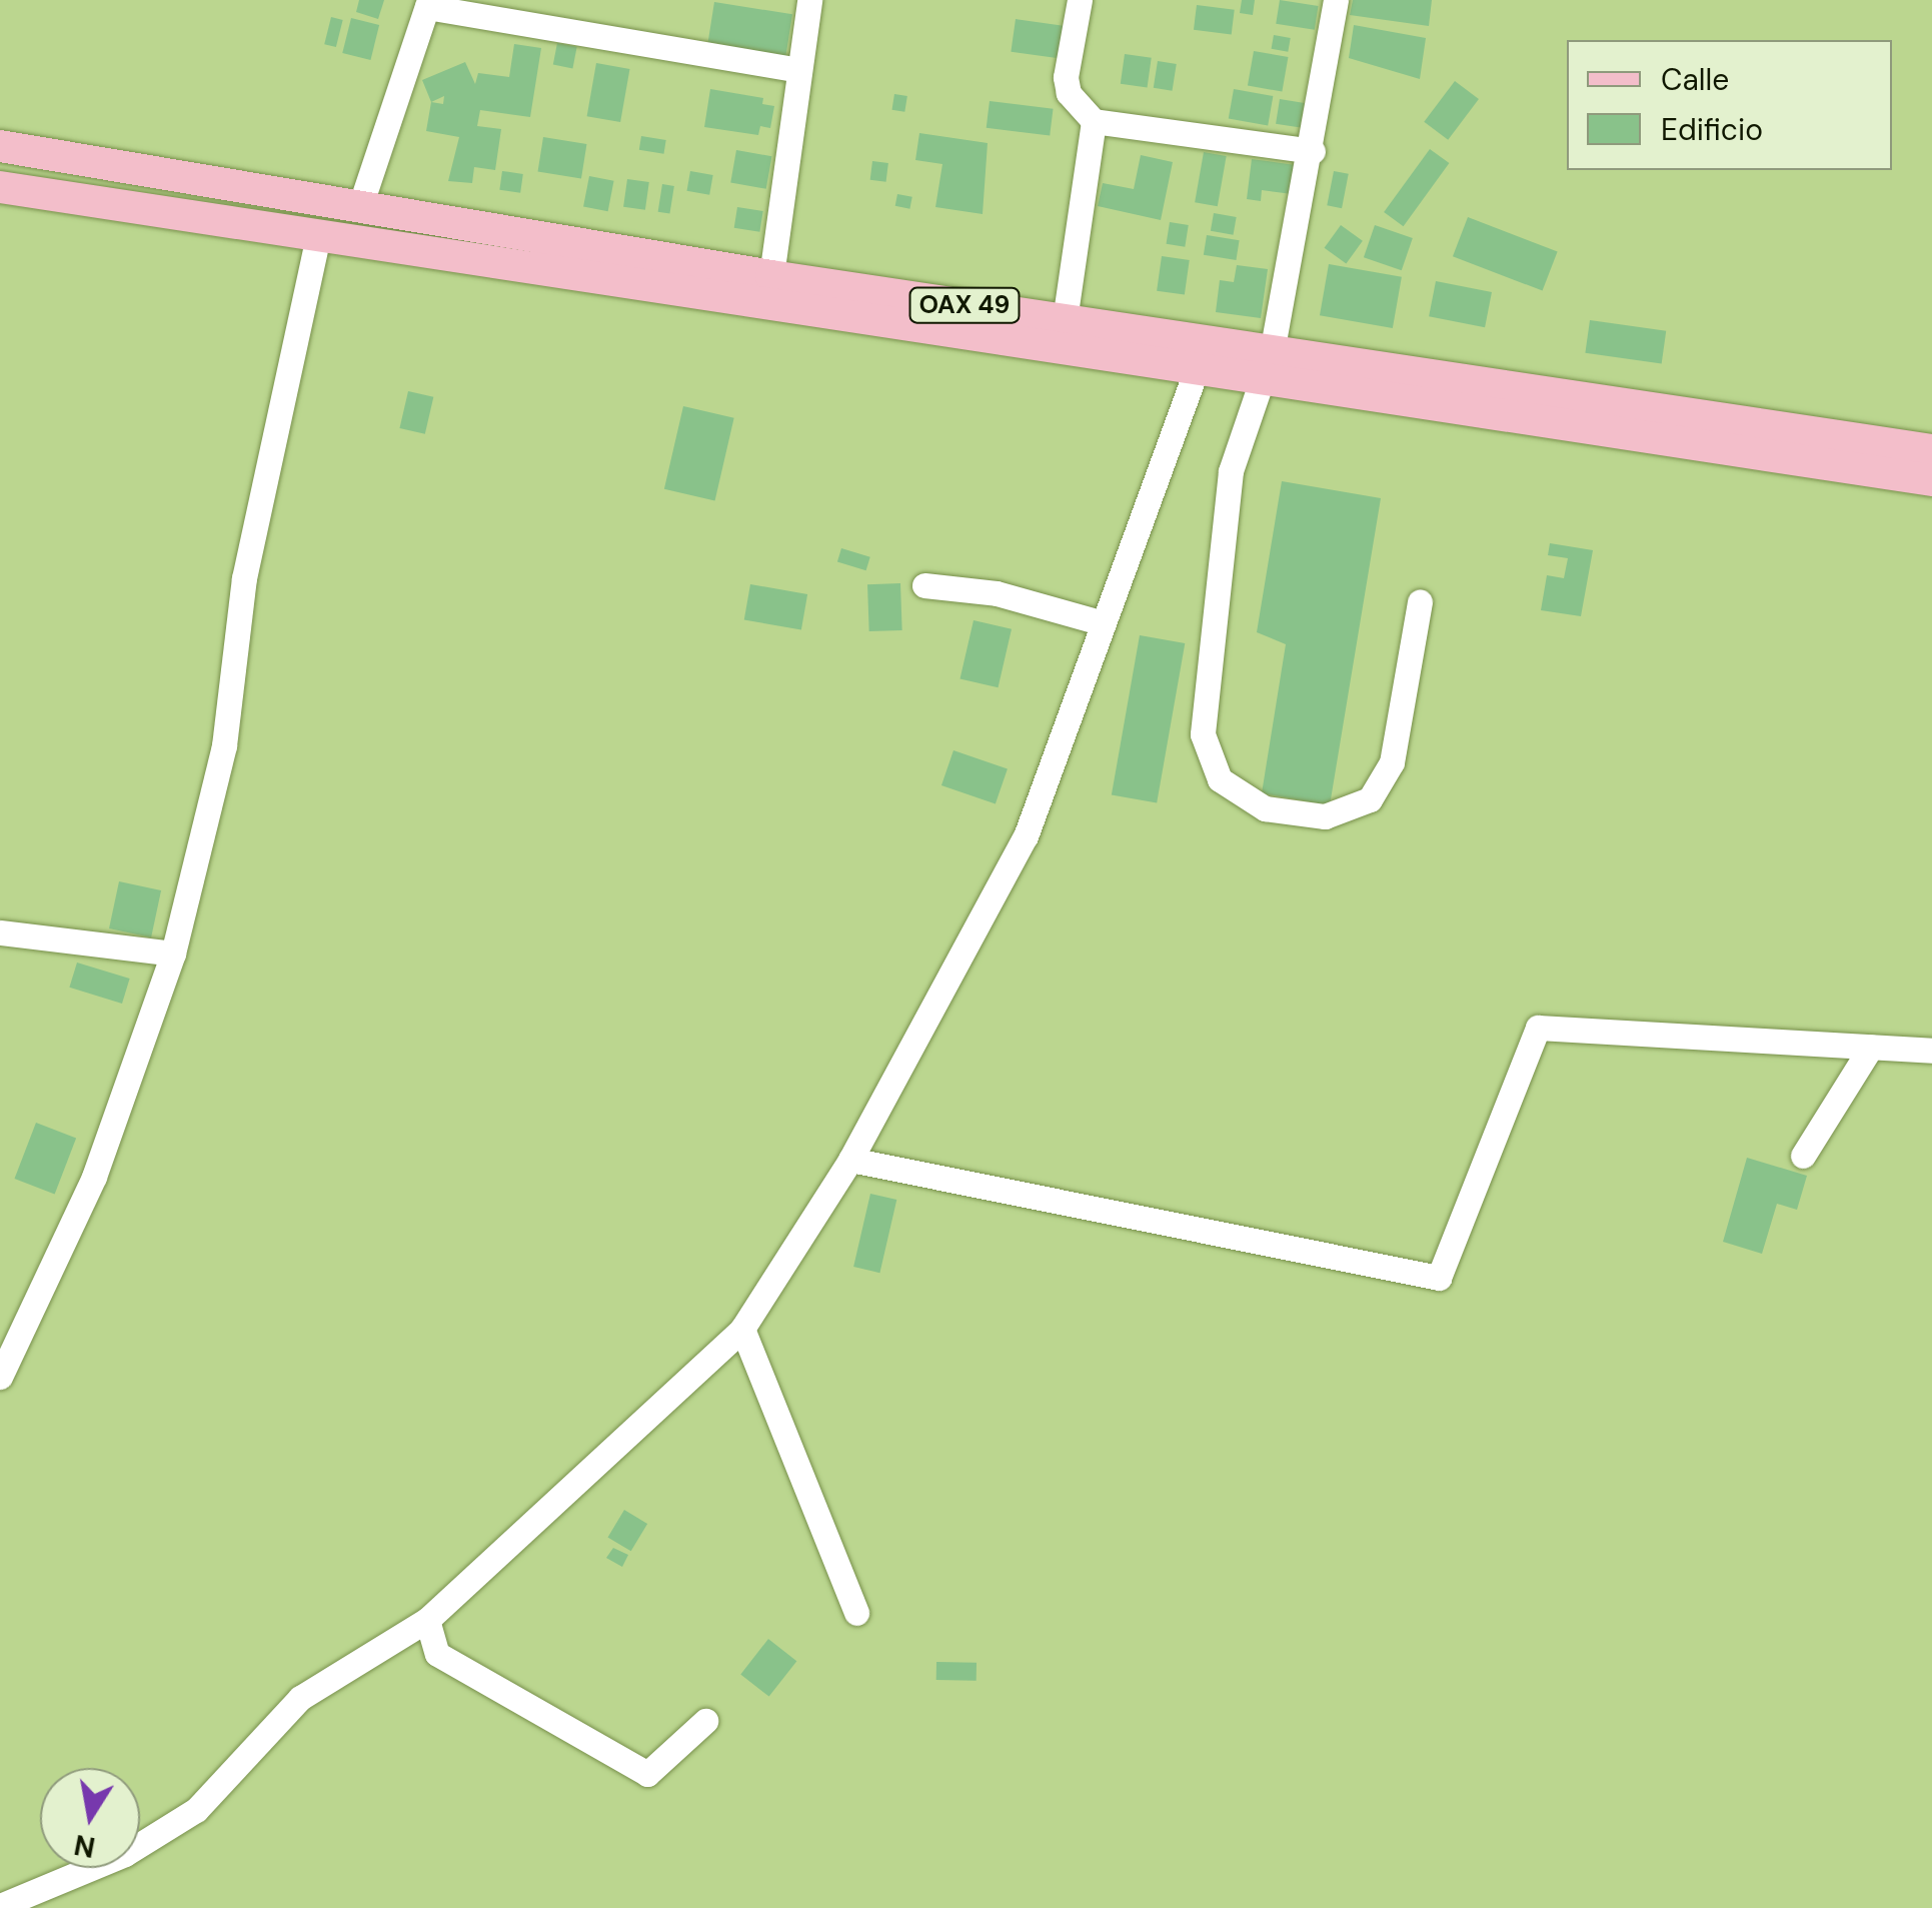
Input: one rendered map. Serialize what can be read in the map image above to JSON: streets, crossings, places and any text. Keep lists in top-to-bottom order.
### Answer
{
  "streets": {
    "main road": ["OAX 49"]
  },
  "legend": ["Calle", "Edificio"],
  "north": "bottom"
}
